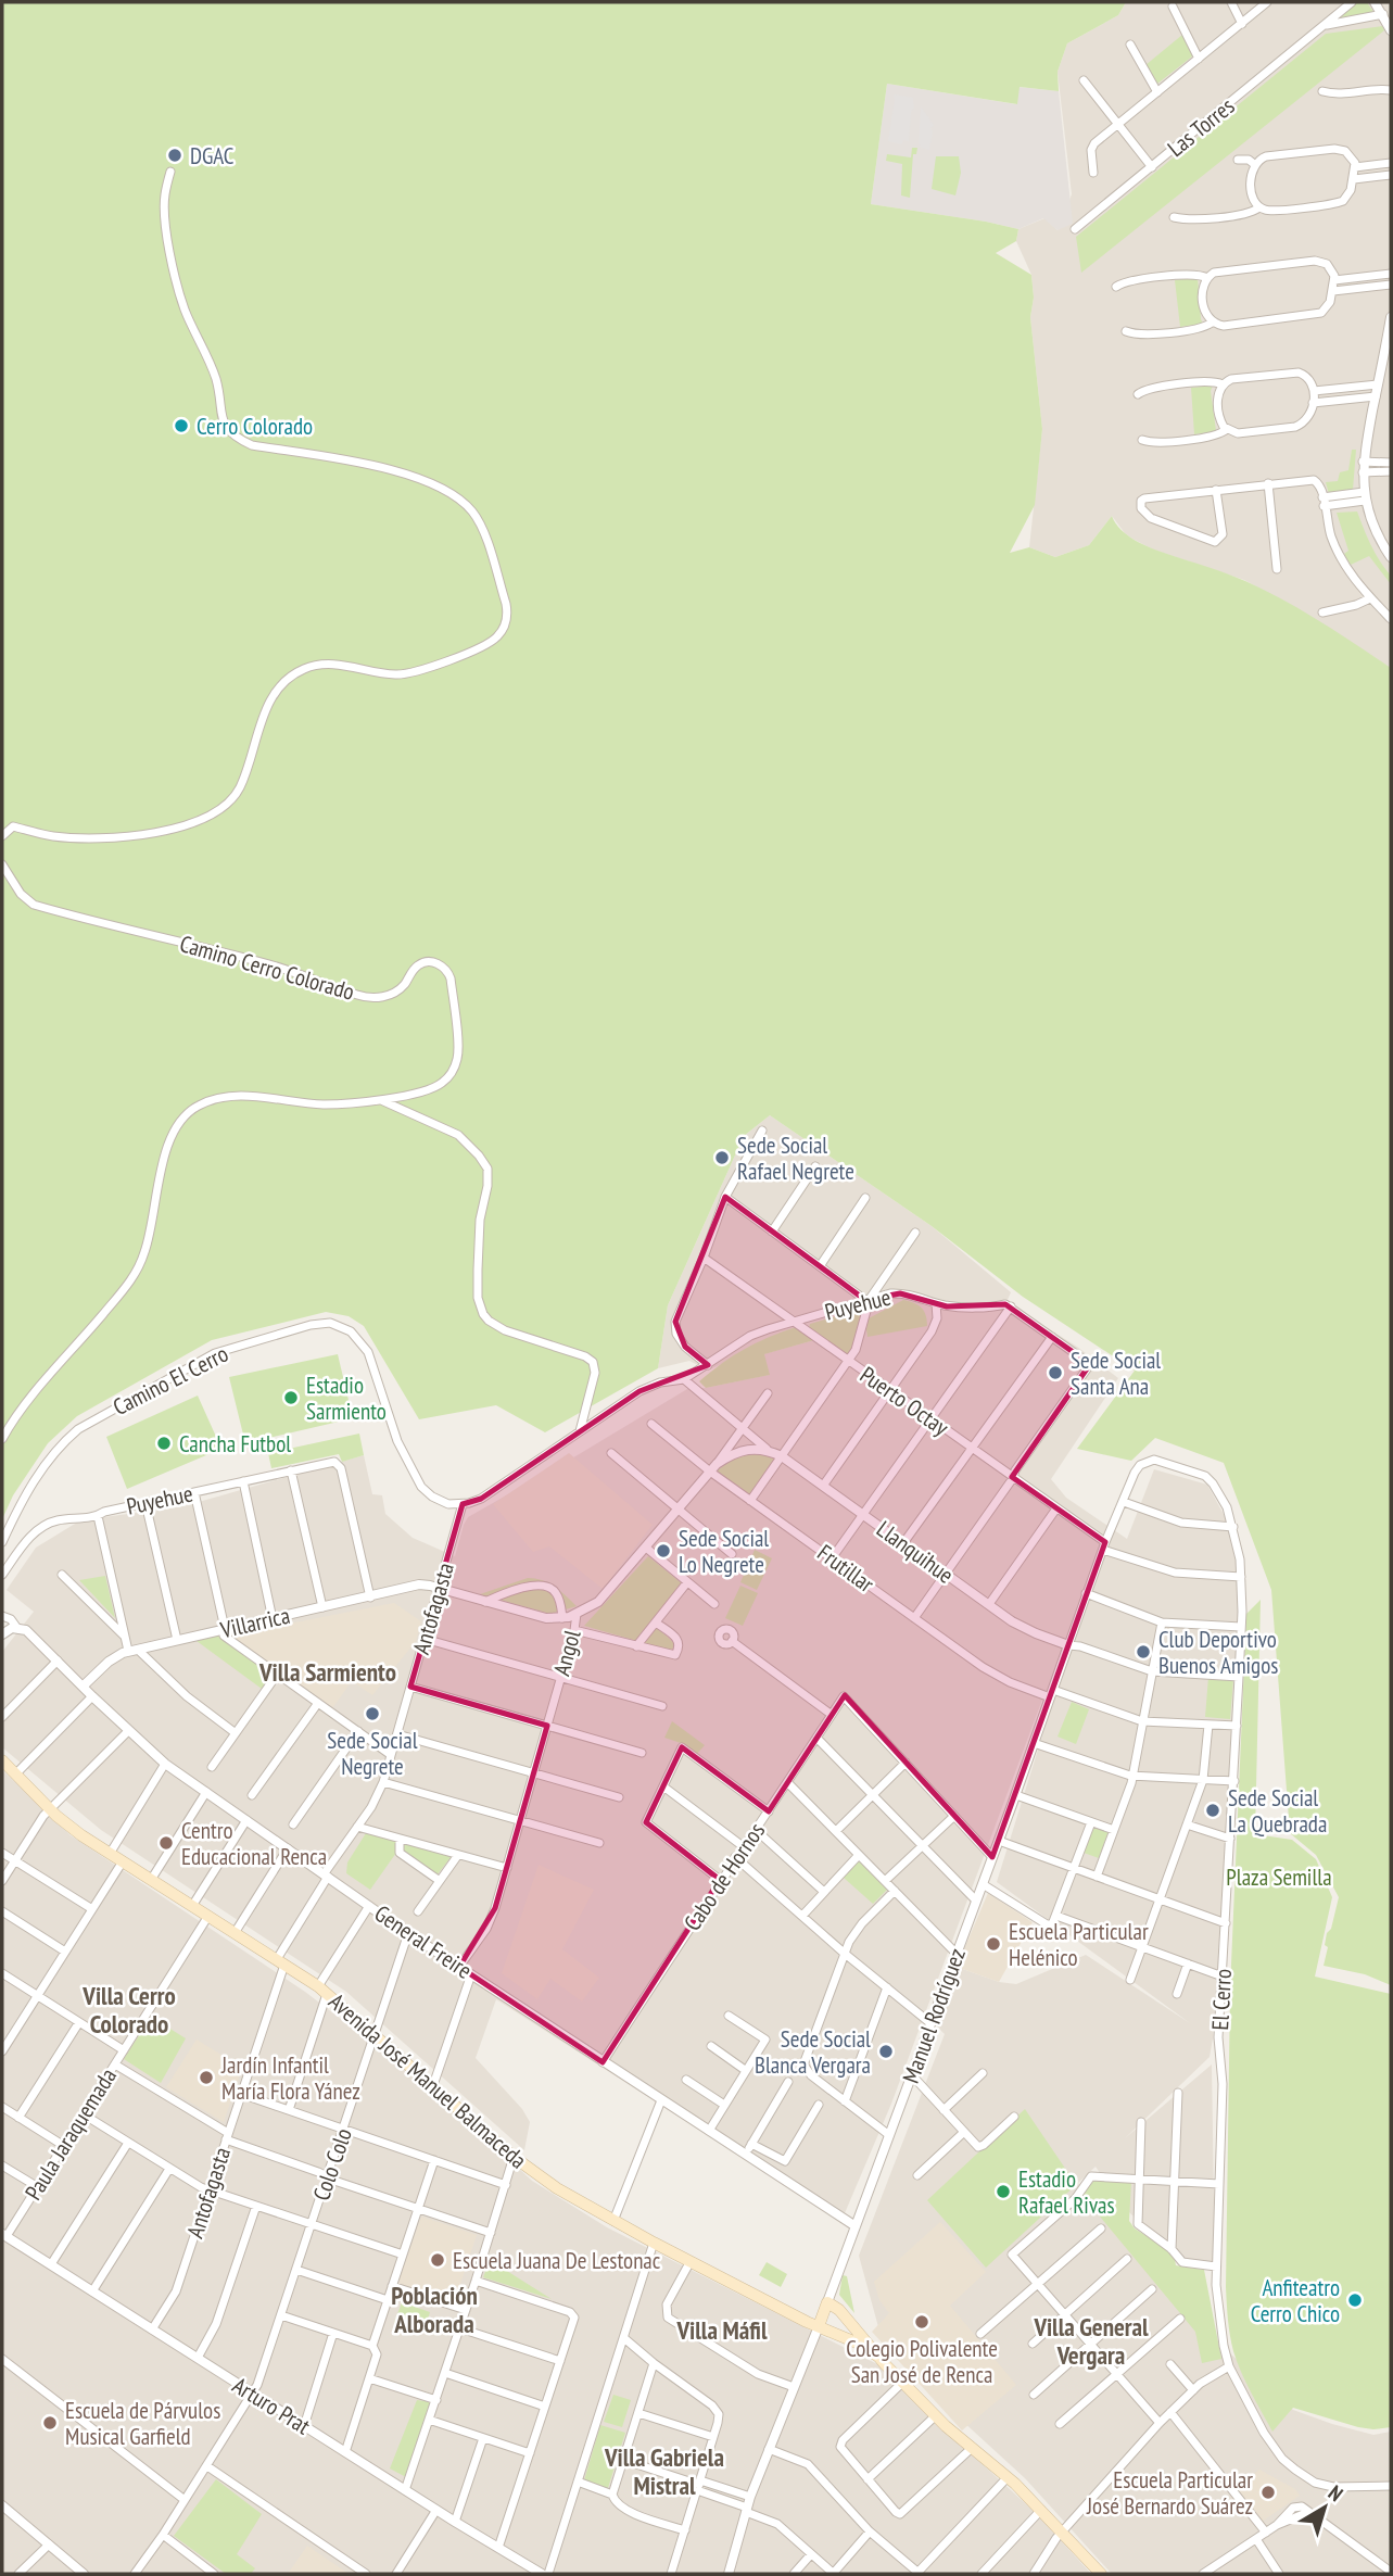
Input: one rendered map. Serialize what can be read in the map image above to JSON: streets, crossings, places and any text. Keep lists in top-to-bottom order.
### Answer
{
  "streets": {
    "main road": ["Manuel Rodríguez", "Avenida José Manuel Balmaceda"],
    "street": [
      "Las Torres",
      "Camino Cerro Colorado",
      "Puyehue",
      "Camino El Cerro",
      "Puerto Octay",
      "Llanquihue",
      "Frutillar",
      "Antofagasta",
      "Villarrica",
      "Angol",
      "Cabo de Hornos",
      "General Freire",
      "El Cerro",
      "Paula Jaraquemada",
      "Colo Colo",
      "Arturo Prat"
    ]
  },
  "crossings": [
    ["Puyehue", "Puerto Octay"],
    ["Puyehue", "Villarrica"],
    ["Camino El Cerro", "Antofagasta"],
    ["Puerto Octay", "El Cerro"],
    ["Puerto Octay", "Manuel Rodríguez"],
    ["Llanquihue", "Angol"],
    ["Llanquihue", "Manuel Rodríguez"],
    ["Frutillar", "Angol"],
    ["Frutillar", "El Cerro"],
    ["Frutillar", "Manuel Rodríguez"],
    ["Antofagasta", "Villarrica"],
    ["Antofagasta", "General Freire"],
    ["Antofagasta", "Avenida José Manuel Balmaceda"],
    ["Antofagasta", "Arturo Prat"],
    ["Villarrica", "General Freire"],
    ["Angol", "General Freire"],
    ["Cabo de Hornos", "General Freire"],
    ["General Freire", "Manuel Rodríguez"],
    ["General Freire", "Colo Colo"],
    ["El Cerro", "Manuel Rodríguez"],
    ["Manuel Rodríguez", "Avenida José Manuel Balmaceda"],
    ["Avenida José Manuel Balmaceda", "Paula Jaraquemada"],
    ["Avenida José Manuel Balmaceda", "Colo Colo"],
    ["Paula Jaraquemada", "Arturo Prat"],
    ["Colo Colo", "Arturo Prat"]
  ],
  "districts": [
    "Villa Sarmiento",
    "Villa Cerro Colorado",
    "Población Alborada",
    "Villa General Vergara",
    "Villa Máfil",
    "Villa Gabriela Mistral"
  ],
  "parks": ["Plaza Semilla"],
  "places": [
    "DGAC",
    "Cerro Colorado",
    "Sede Social Rafael Negrete",
    "Sede Social Santa Ana",
    "Estadio Sarmiento",
    "Cancha Futbol",
    "Sede Social Lo Negrete",
    "Club Deportivo Buenos Amigos",
    "Sede Social Negrete",
    "Sede Social La Quebrada",
    "Centro Educacional Renca",
    "Escuela Particular Helénico",
    "Sede Social Blanca Vergara",
    "Jardín Infantil María Flora Yánez",
    "Estadio Rafael Rivas",
    "Escuela Juana De Lestonac",
    "Anfiteatro Cerro Chico",
    "Colegio Polivalente San José de Renca",
    "Escuela de Párvulos Musical Garfield",
    "Escuela Particular José Bernardo Suárez"
  ],
  "north": "top right"
}
